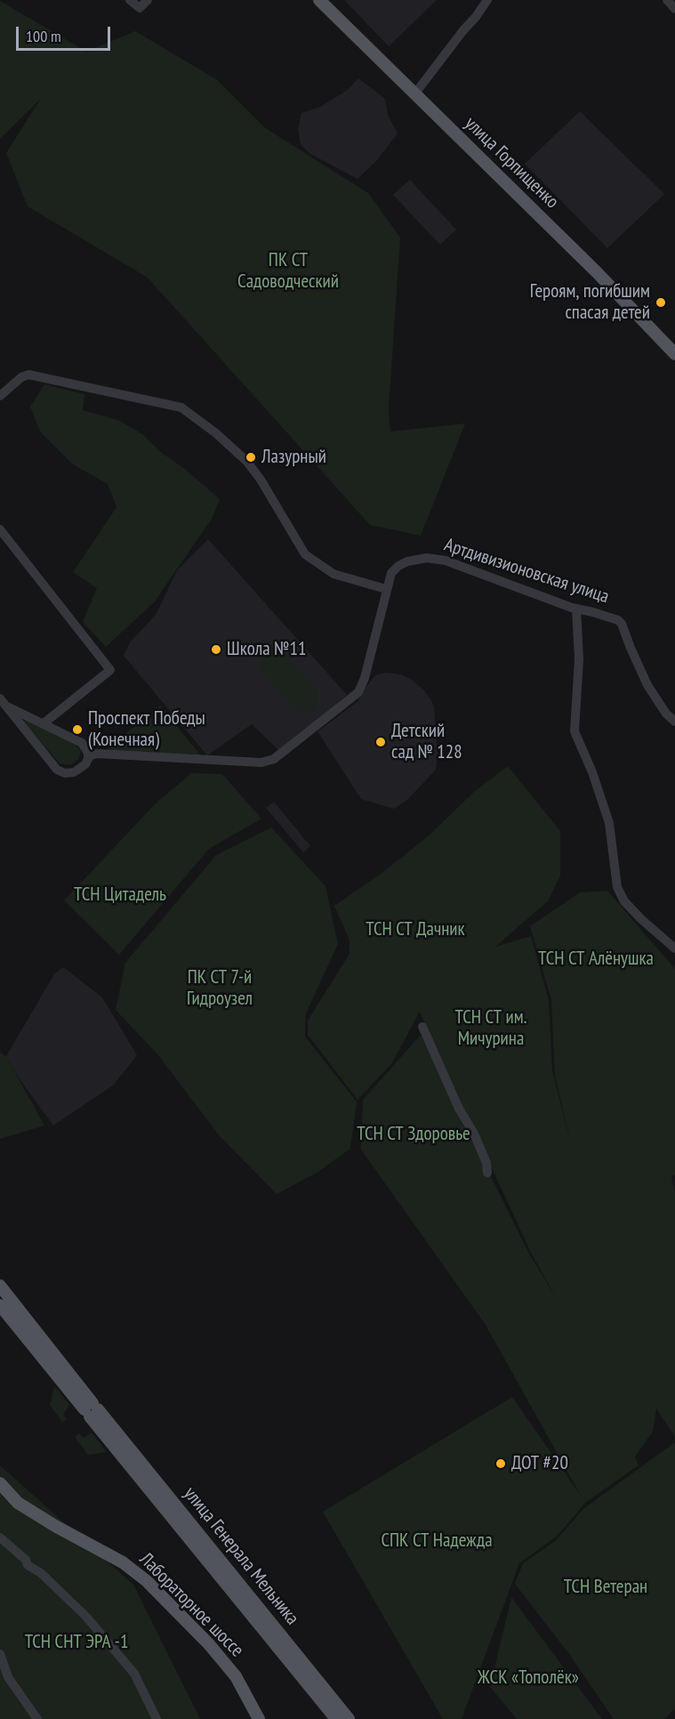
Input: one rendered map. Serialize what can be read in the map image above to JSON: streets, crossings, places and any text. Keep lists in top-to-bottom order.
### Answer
{
  "streets": {
    "main road": ["улица Горпищенко", "улица Генерала Мельника", "Лабораторное шоссе"],
    "street": ["Артдивизионовская улица"]
  },
  "parks": [
    "ПК СТ Садоводческий",
    "ТСН Цитадель",
    "ТСН СТ Дачник",
    "ТСН СТ Алёнушка",
    "ПК СТ 7-й Гидроузел",
    "ТСН СТ им. Мичурина",
    "ТСН СТ Здоровье",
    "СПК СТ Надежда",
    "ТСН Ветеран",
    "ТСН СНТ ЭРА -1",
    "ЖСК «Тополёк»"
  ],
  "places": [
    "Героям, погибшим спасая детей",
    "Лазурный",
    "Школа №11",
    "Проспект Победы (Конечная)",
    "Детский сад № 128",
    "ДОТ #20"
  ],
  "scale_bar": "100 m"
}
